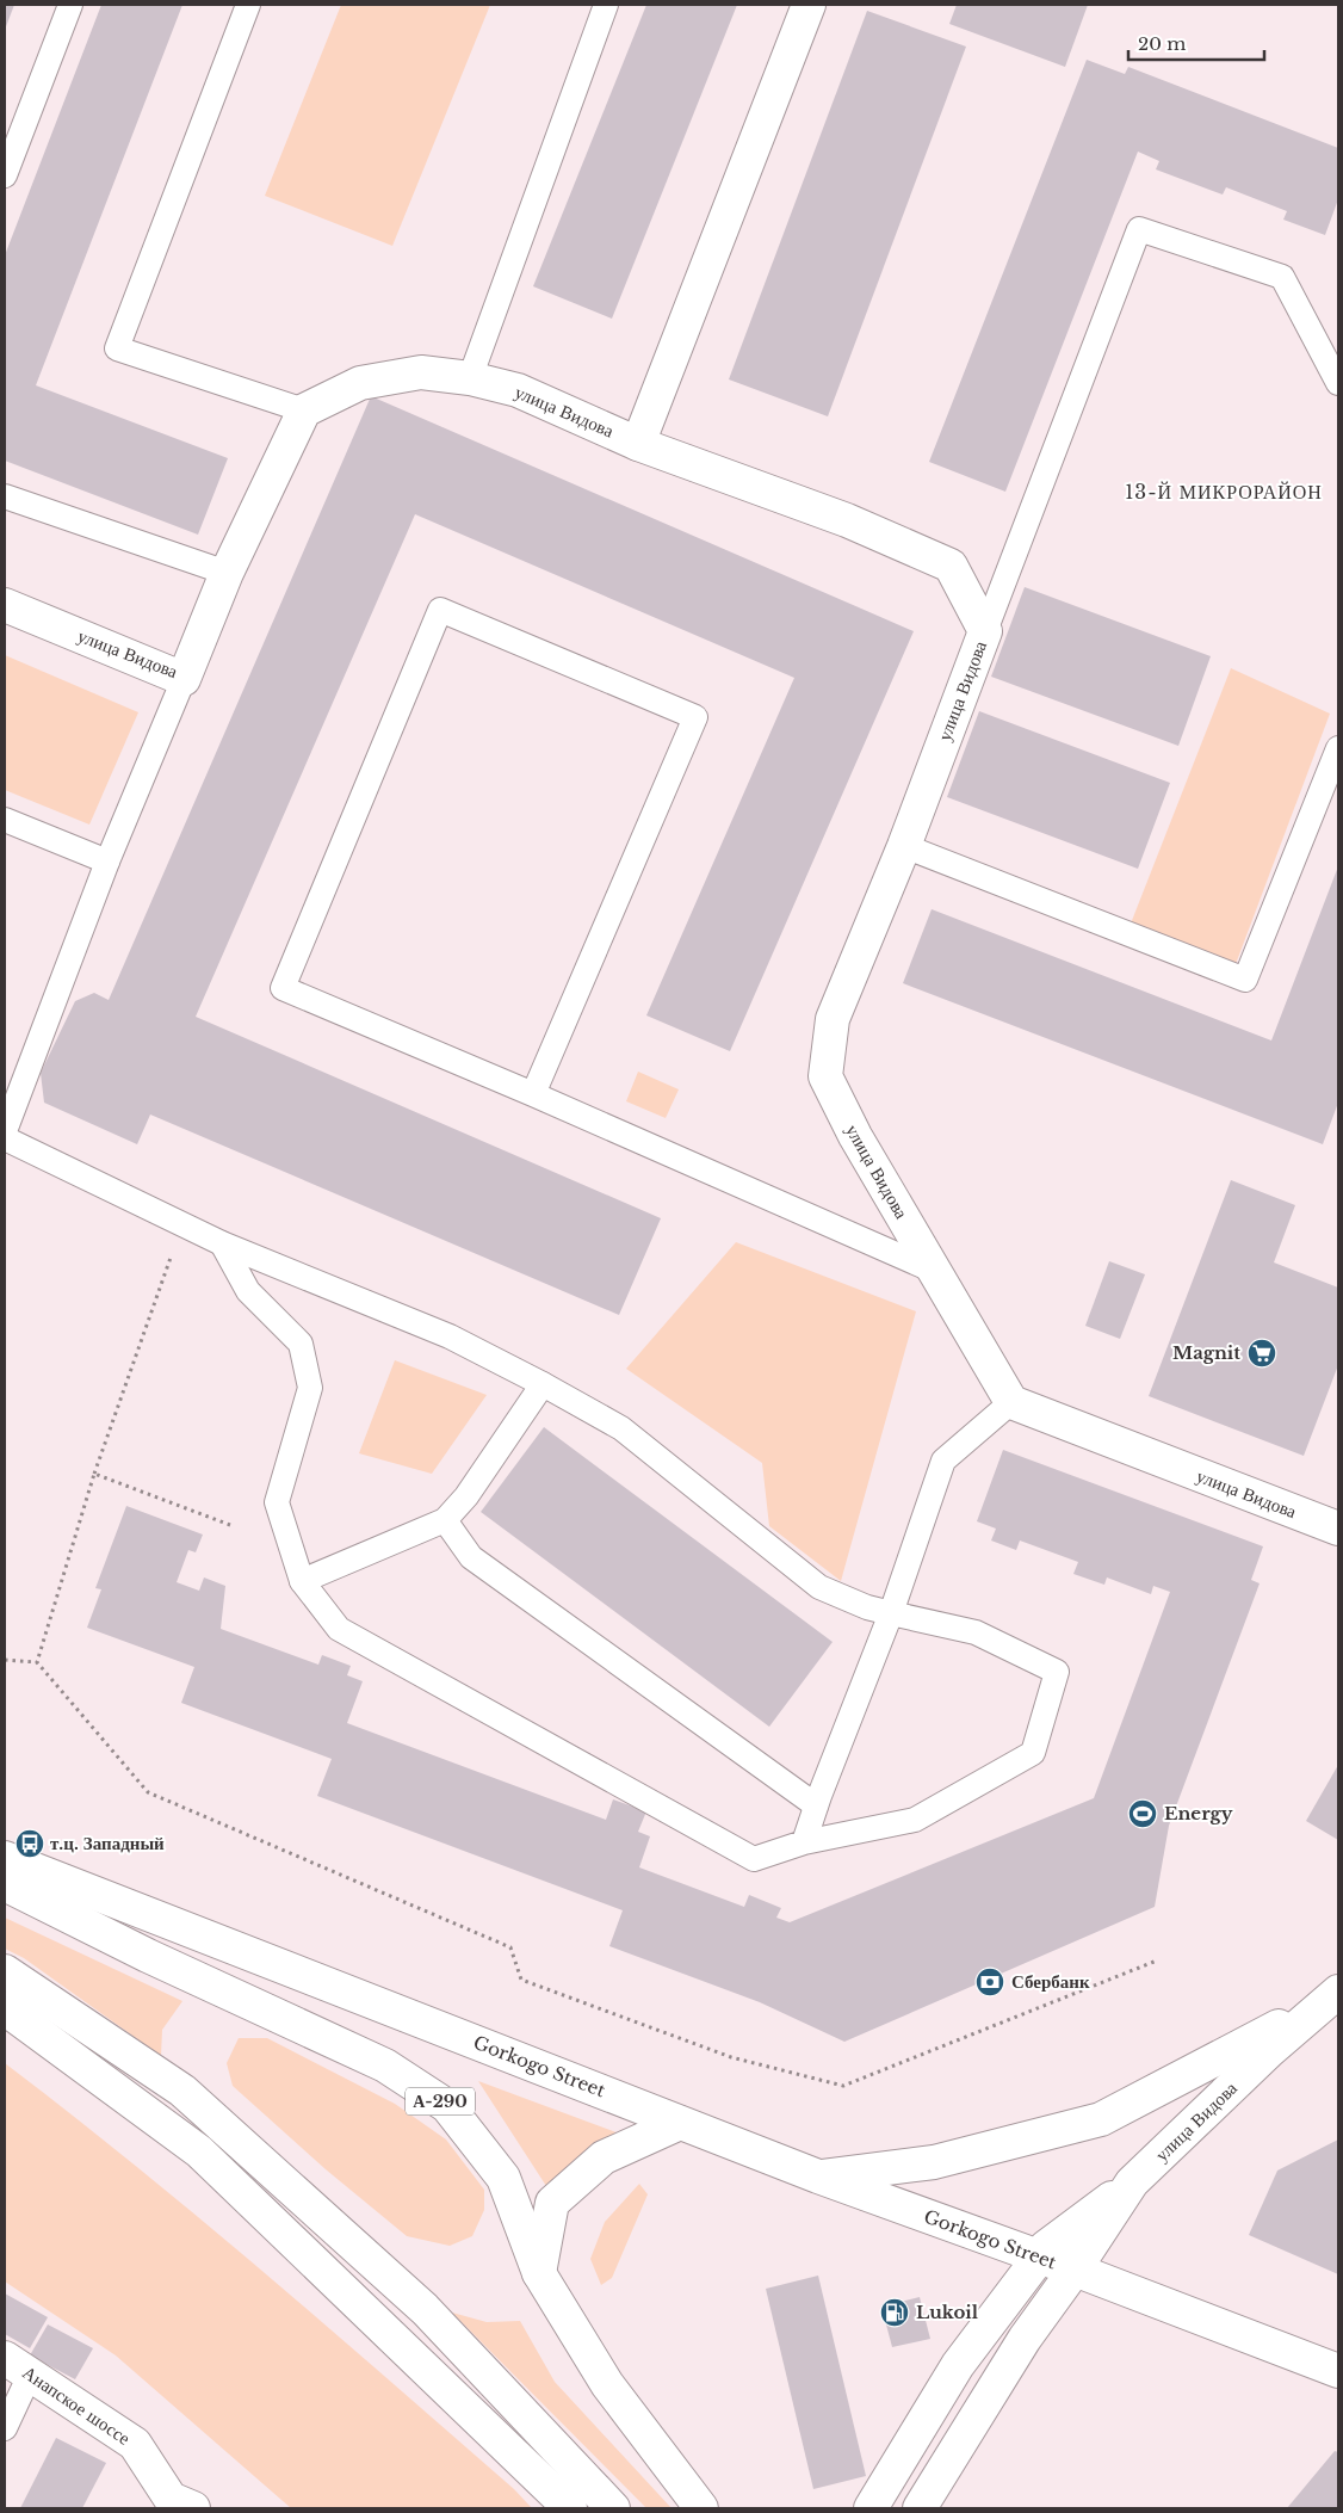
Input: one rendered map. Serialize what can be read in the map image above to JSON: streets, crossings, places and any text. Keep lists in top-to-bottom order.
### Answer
{
  "streets": {
    "main road": [
      "улица Видова",
      "Gorkogo Street",
      "А-290",
      "Анапское шоссе"
    ]
  },
  "crossings": [
    ["улица Видова", "Gorkogo Street"]
  ],
  "districts": ["13-Й МИКРОРАЙОН"],
  "places": {
    "supermarket": ["Magnit"],
    "sports": ["Energy"],
    "bus stop": ["т.ц. Западный"],
    "bank": ["Сбербанк"],
    "fuel station": ["Lukoil"]
  },
  "scale_bar": "20 m"
}
